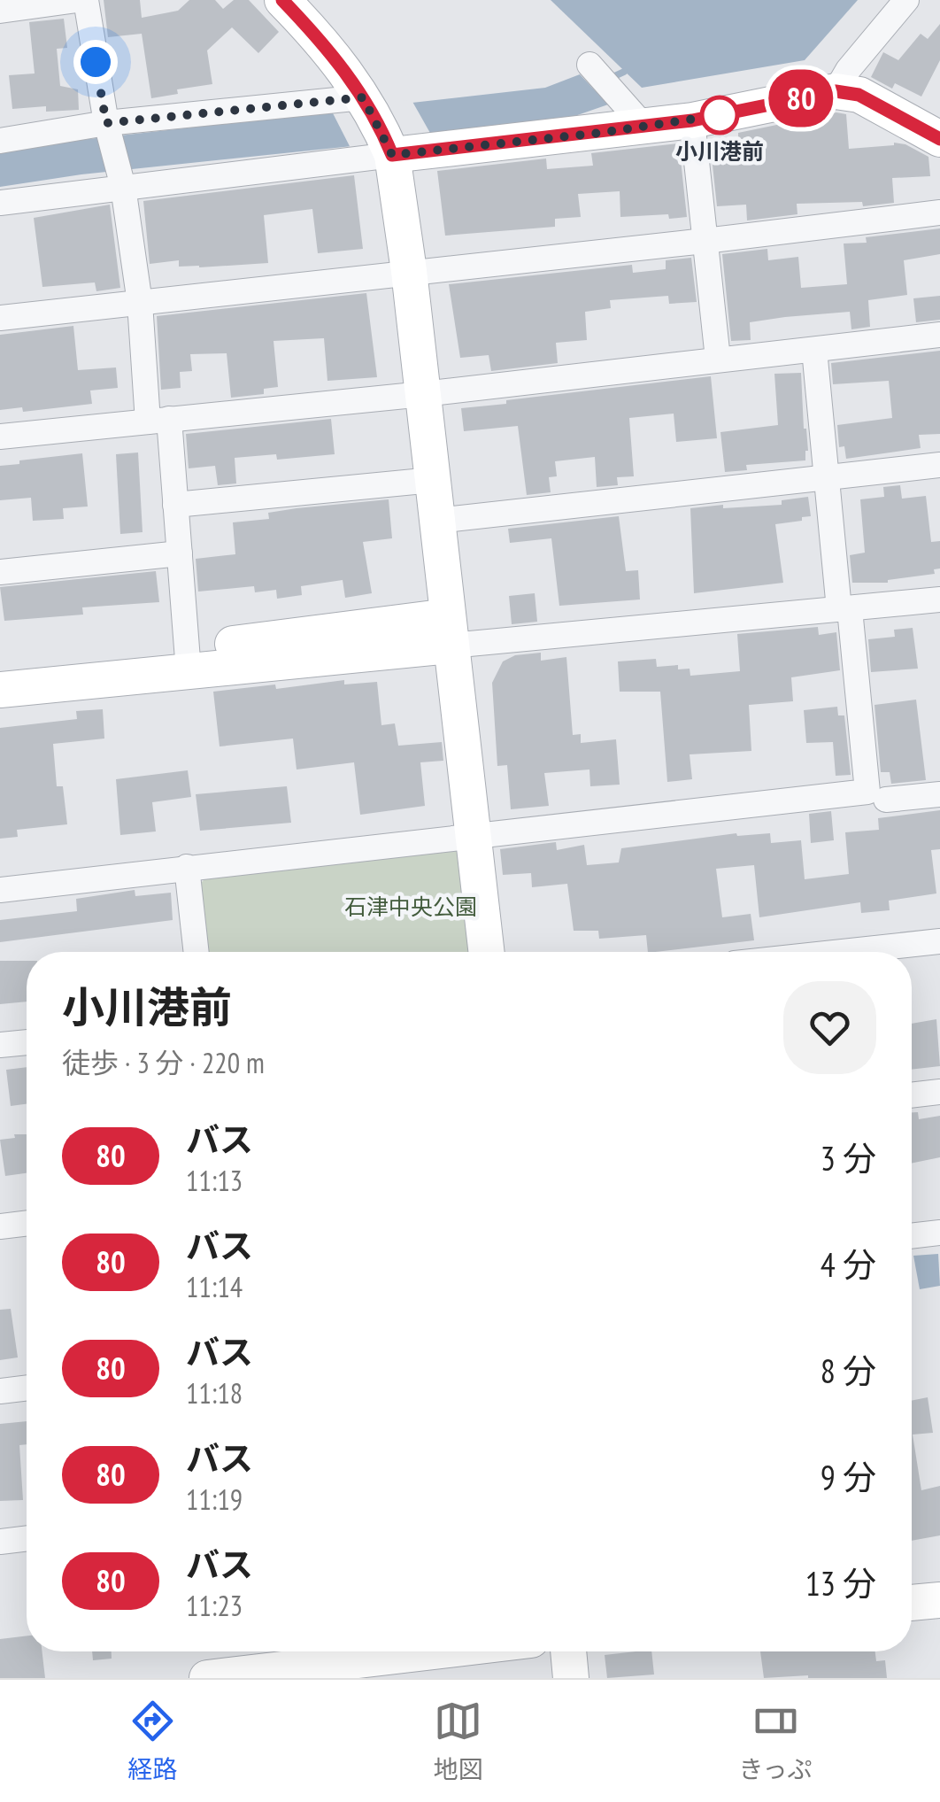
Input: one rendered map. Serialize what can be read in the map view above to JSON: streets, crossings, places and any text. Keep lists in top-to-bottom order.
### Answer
{
  "parks": ["石津中央公園"],
  "places": ["小川港前"],
  "lines": ["bus line 80"],
  "page": {
    "on_map": "80",
    "heading": ["小川港前", "徒歩 · 3 分 · 220 m"],
    "list": [
      {
        "mark": "80",
        "name": "バス",
        "note": "11:13",
        "value": "3 分"
      },
      {
        "mark": "80",
        "name": "バス",
        "note": "11:14",
        "value": "4 分"
      },
      {
        "mark": "80",
        "name": "バス",
        "note": "11:18",
        "value": "8 分"
      },
      {
        "mark": "80",
        "name": "バス",
        "note": "11:19",
        "value": "9 分"
      },
      {
        "mark": "80",
        "name": "バス",
        "note": "11:23",
        "value": "13 分"
      }
    ],
    "tabs": ["経路", "地図", "きっぷ"]
  }
}
